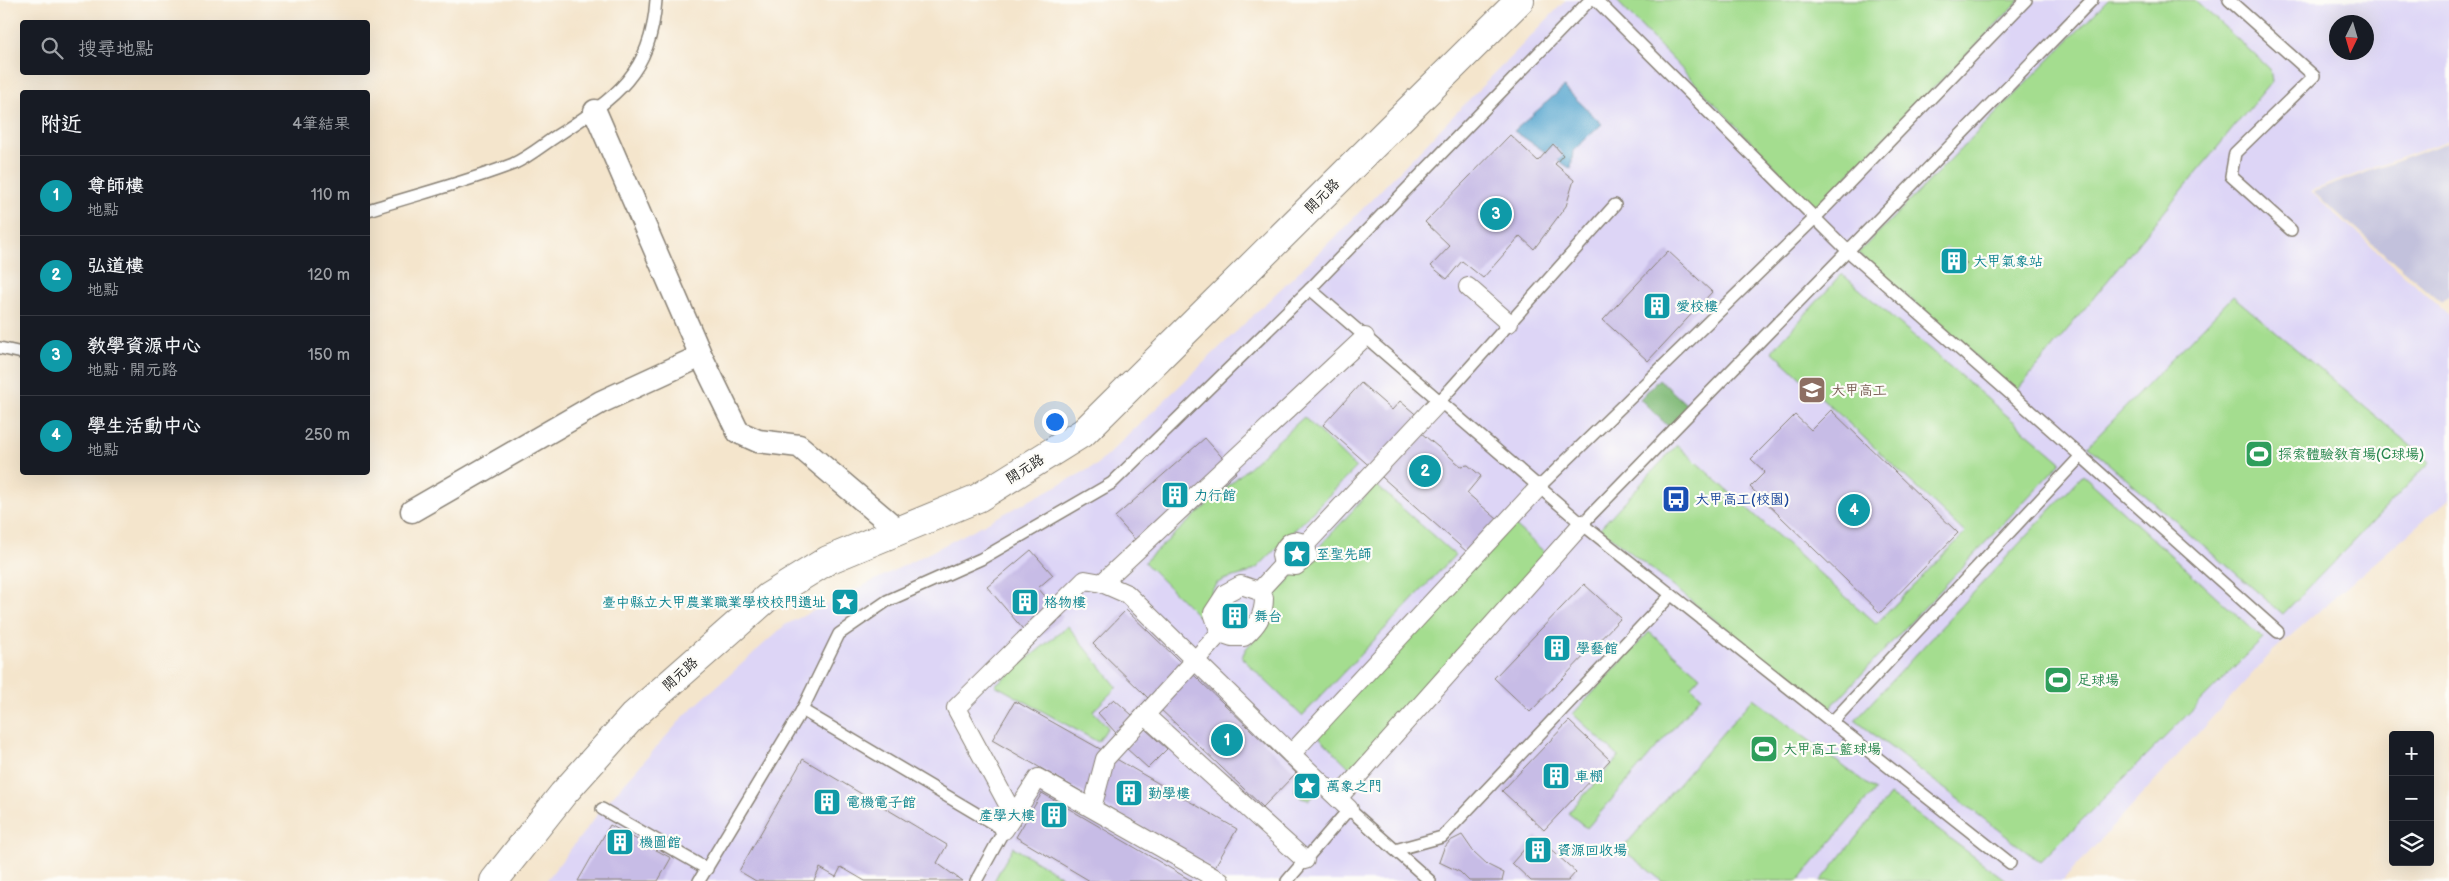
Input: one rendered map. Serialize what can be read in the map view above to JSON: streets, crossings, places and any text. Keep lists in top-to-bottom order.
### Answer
{
  "streets": {
    "street": ["開元路"]
  },
  "places": {
    "building": [
      "大甲氣象站",
      "愛校樓",
      "力行館",
      "格物樓",
      "舞台",
      "學藝館",
      "車棚",
      "勤學樓",
      "電機電子館",
      "產學大樓",
      "機圖館",
      "資源回收場"
    ],
    "school or university": ["大甲高工"],
    "sports": ["探索體驗教育場(C球場)", "足球場", "大甲高工籃球場"],
    "bus stop": ["大甲高工(校園)"],
    "place": ["至聖先師", "臺中縣立大甲農業職業學校校門遺址", "萬象之門"]
  },
  "north": "bottom",
  "page": {
    "search": "搜尋地點",
    "heading": ["附近", "4筆結果"],
    "list": [
      {
        "mark": "1",
        "name": "尊師樓",
        "note": "地點",
        "value": "110 m"
      },
      {
        "mark": "2",
        "name": "弘道樓",
        "note": "地點",
        "value": "120 m"
      },
      {
        "mark": "3",
        "name": "教學資源中心",
        "note": "地點 · 開元路",
        "value": "150 m"
      },
      {
        "mark": "4",
        "name": "學生活動中心",
        "note": "地點",
        "value": "250 m"
      }
    ],
    "pins": [
      "3",
      "2",
      "4",
      "1"
    ],
    "map_buttons": ["+", "−"]
  }
}
